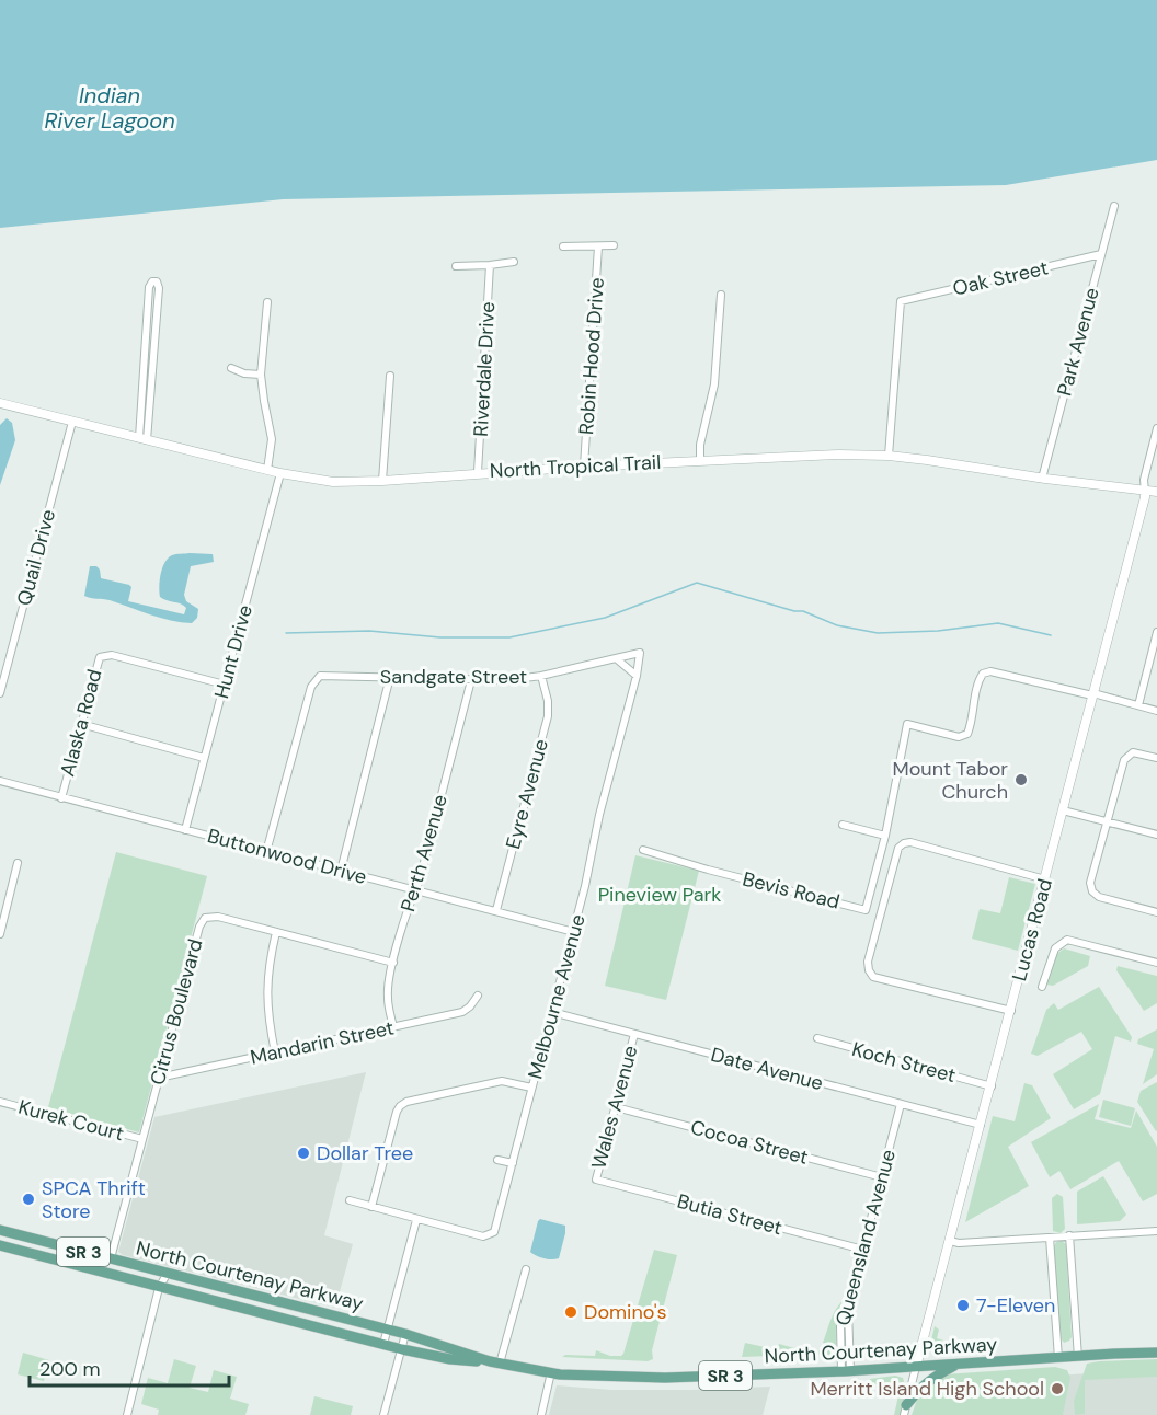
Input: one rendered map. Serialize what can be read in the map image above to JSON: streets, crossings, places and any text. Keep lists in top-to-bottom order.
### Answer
{
  "streets": {
    "main road": ["SR 3", "North Courtenay Parkway"],
    "street": [
      "Oak Street",
      "Park Avenue",
      "Robin Hood Drive",
      "Riverdale Drive",
      "North Tropical Trail",
      "Quail Drive",
      "Hunt Drive",
      "Sandgate Street",
      "Alaska Road",
      "Eyre Avenue",
      "Perth Avenue",
      "Buttonwood Drive",
      "Bevis Road",
      "Lucas Road",
      "Melbourne Avenue",
      "Citrus Boulevard",
      "Mandarin Street",
      "Koch Street",
      "Date Avenue",
      "Wales Avenue",
      "Kurek Court",
      "Cocoa Street",
      "Butia Street",
      "Queensland Avenue"
    ]
  },
  "crossings": [
    ["Oak Street", "Park Avenue"],
    ["Oak Street", "North Tropical Trail"],
    ["Park Avenue", "North Tropical Trail"],
    ["Robin Hood Drive", "North Tropical Trail"],
    ["Riverdale Drive", "North Tropical Trail"],
    ["North Tropical Trail", "Quail Drive"],
    ["North Tropical Trail", "Hunt Drive"],
    ["North Tropical Trail", "Lucas Road"],
    ["Hunt Drive", "Alaska Road"],
    ["Hunt Drive", "Buttonwood Drive"],
    ["Sandgate Street", "Eyre Avenue"],
    ["Sandgate Street", "Perth Avenue"],
    ["Sandgate Street", "Buttonwood Drive"],
    ["Alaska Road", "Buttonwood Drive"],
    ["Eyre Avenue", "Buttonwood Drive"],
    ["Perth Avenue", "Buttonwood Drive"],
    ["Perth Avenue", "Citrus Boulevard"],
    ["Perth Avenue", "Mandarin Street"],
    ["Buttonwood Drive", "Melbourne Avenue"],
    ["Bevis Road", "Lucas Road"],
    ["Lucas Road", "Koch Street"],
    ["Lucas Road", "Date Avenue"],
    ["Lucas Road", "North Courtenay Parkway"],
    ["Melbourne Avenue", "Date Avenue"],
    ["Citrus Boulevard", "Mandarin Street"],
    ["Citrus Boulevard", "Kurek Court"],
    ["Citrus Boulevard", "North Courtenay Parkway"],
    ["Date Avenue", "Wales Avenue"],
    ["Date Avenue", "Queensland Avenue"],
    ["Wales Avenue", "Cocoa Street"],
    ["Wales Avenue", "Butia Street"],
    ["Cocoa Street", "Queensland Avenue"],
    ["Butia Street", "Queensland Avenue"],
    ["Queensland Avenue", "North Courtenay Parkway"]
  ],
  "water": ["Indian River Lagoon"],
  "parks": ["Pineview Park"],
  "places": [
    "Mount Tabor Church",
    "Dollar Tree",
    "SPCA Thrift Store",
    "7-Eleven",
    "Domino's",
    "Merritt Island High School"
  ],
  "scale_bar": "200 m"
}
